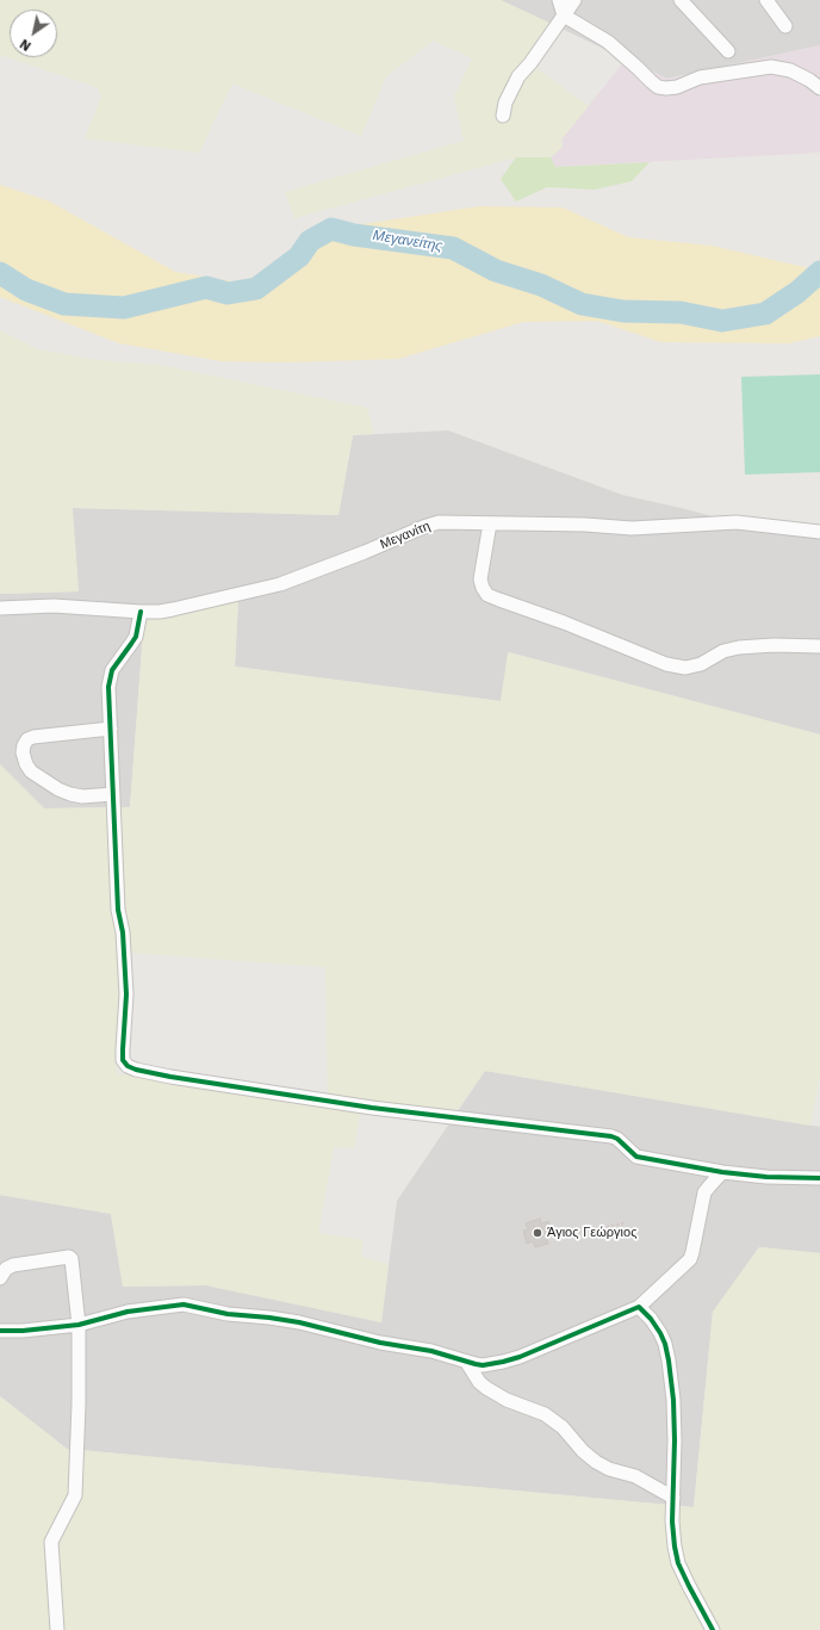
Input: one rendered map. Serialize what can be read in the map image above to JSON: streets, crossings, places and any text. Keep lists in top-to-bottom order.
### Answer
{
  "streets": {
    "street": ["Μεγανίτη"]
  },
  "water": ["Μεγανείτης"],
  "places": ["Άγιος Γεώργιος"],
  "north": "bottom left"
}
